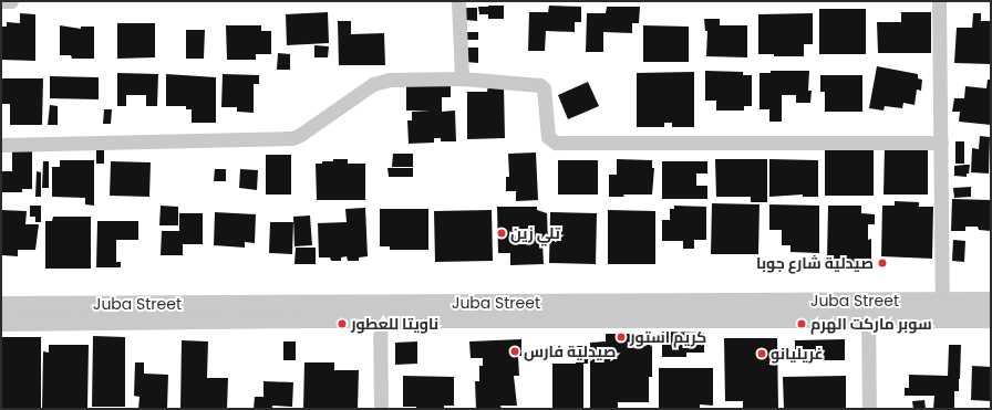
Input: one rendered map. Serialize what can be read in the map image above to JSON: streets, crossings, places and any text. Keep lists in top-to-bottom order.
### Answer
{
  "streets": {
    "street": ["Juba Street"]
  },
  "places": [
    "تلي زين",
    "صيدلية شارع جوبا",
    "ناويتا للعطور",
    "سوبر ماركت الهرم",
    "كريم استور",
    "صيدلية فارس",
    "غريليانو"
  ]
}
